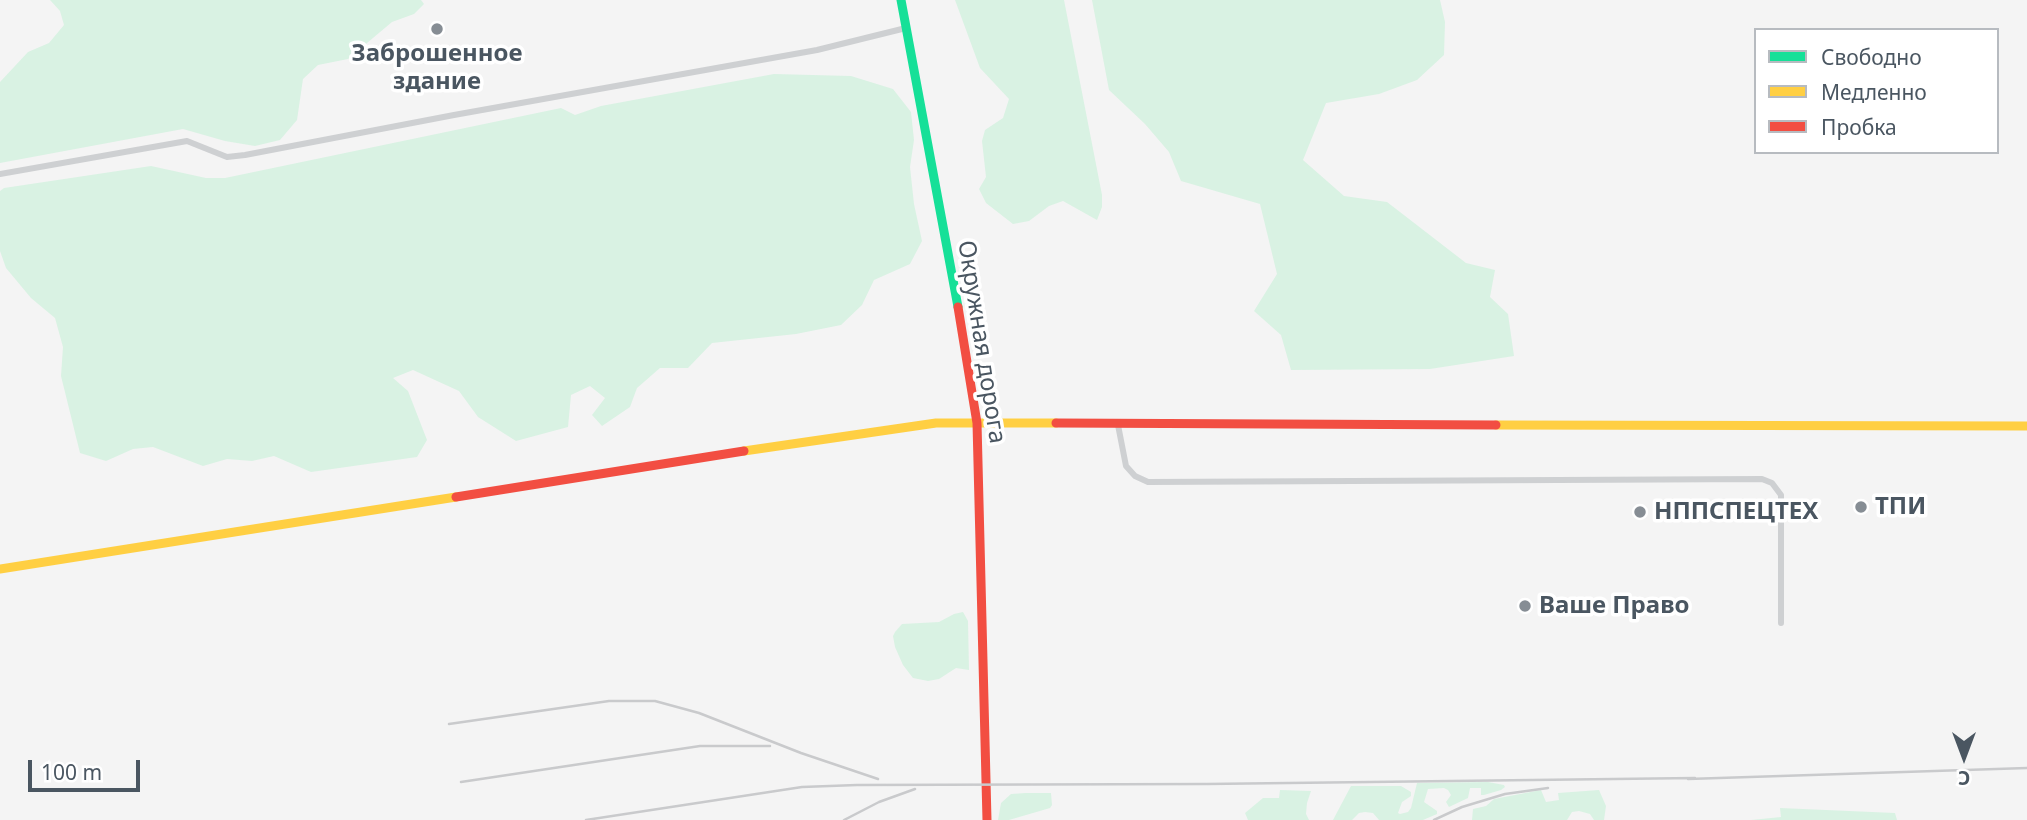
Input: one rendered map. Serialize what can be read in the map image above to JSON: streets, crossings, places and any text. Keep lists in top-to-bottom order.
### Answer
{
  "streets": {
    "street": ["Окружная дорога"]
  },
  "places": [
    "Заброшенное здание",
    "ТПИ",
    "НППСПЕЦТЕХ",
    "Ваше Право"
  ],
  "legend": ["Свободно", "Медленно", "Пробка"],
  "scale_bar": "100 m",
  "north": "bottom"
}
